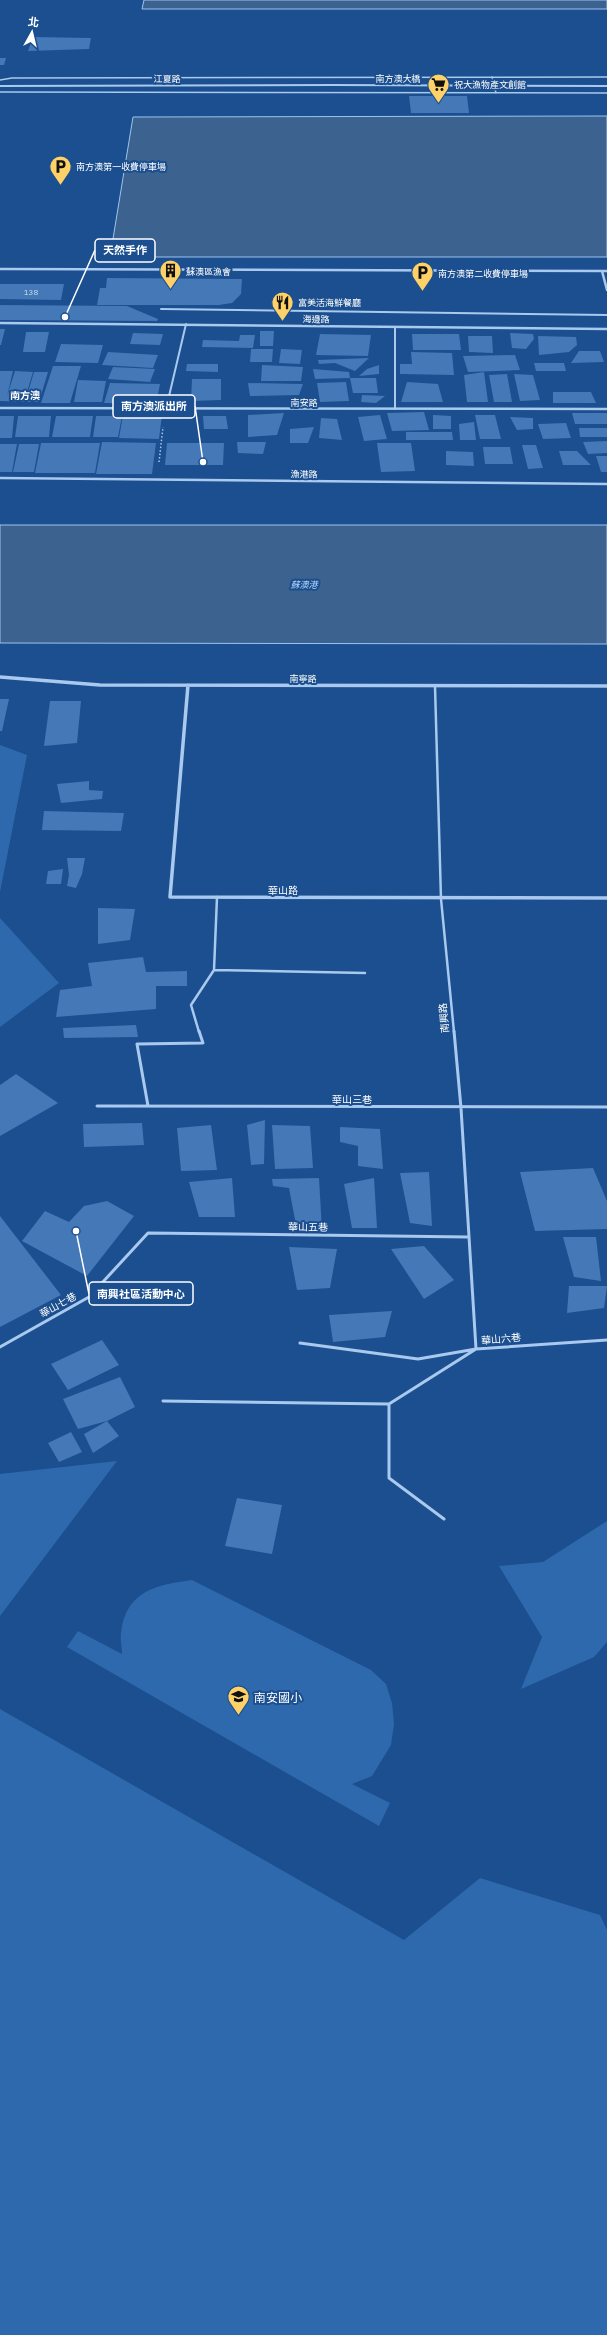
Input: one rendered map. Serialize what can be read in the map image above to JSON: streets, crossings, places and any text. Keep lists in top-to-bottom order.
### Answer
{
  "streets": {
    "street": [
      "江夏路",
      "南方澳大橋",
      "海邊路",
      "南安路",
      "漁港路",
      "南寧路",
      "華山路"
    ],
    "lane": [
      "南興路",
      "華山三巷",
      "華山五巷",
      "華山七巷",
      "華山六巷"
    ]
  },
  "crossings": [
    ["江夏路", "南方澳大橋"],
    ["南寧路", "華山路"],
    ["南寧路", "南興路"],
    ["華山路", "南興路"],
    ["南興路", "華山三巷"],
    ["南興路", "華山五巷"],
    ["南興路", "華山六巷"],
    ["華山五巷", "華山七巷"]
  ],
  "districts": ["南方澳"],
  "water": ["蘇澳港"],
  "places": {
    "supermarket": ["祝大漁物產文創館"],
    "parking": ["南方澳第一收費停車場", "南方澳第二收費停車場"],
    "building": ["蘇澳區漁會"],
    "other": ["天然手作", "南方澳派出所", "南興社區活動中心"],
    "restaurant": ["富美活海鮮餐廳"],
    "school or university": ["南安國小"]
  },
  "house_numbers": ["138"],
  "north": "top"
}
